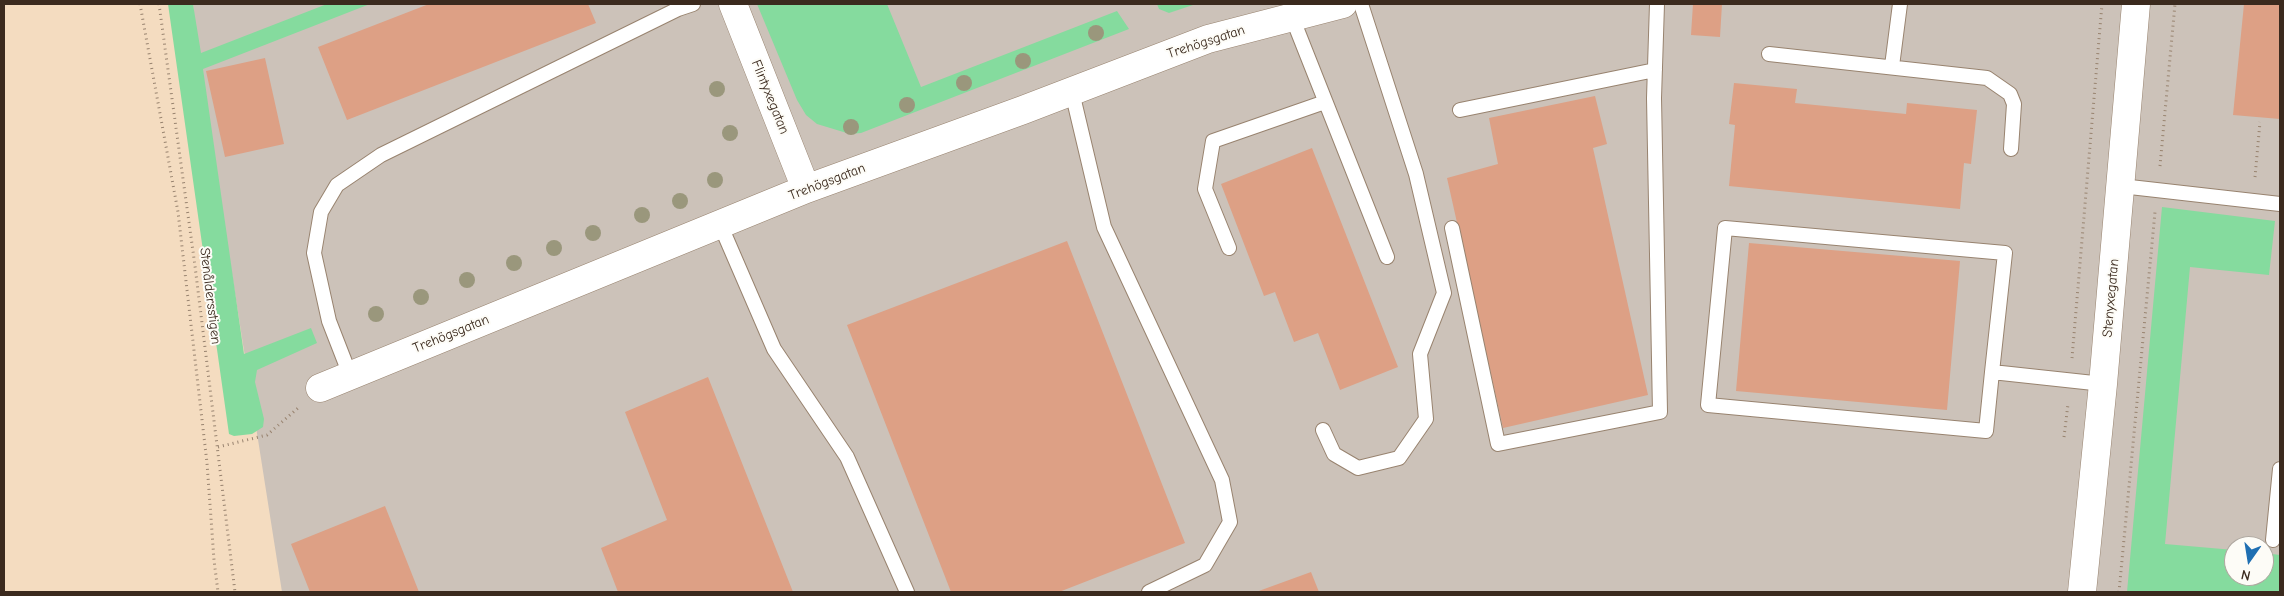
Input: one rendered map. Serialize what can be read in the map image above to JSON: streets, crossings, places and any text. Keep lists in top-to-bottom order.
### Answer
{
  "streets": {
    "street": ["Trehögsgatan", "Flintyxegatan", "Stenyxegatan"],
    "path": ["Stenåldersstigen"]
  },
  "crossings": [
    ["Trehögsgatan", "Flintyxegatan"]
  ],
  "north": "bottom"
}
